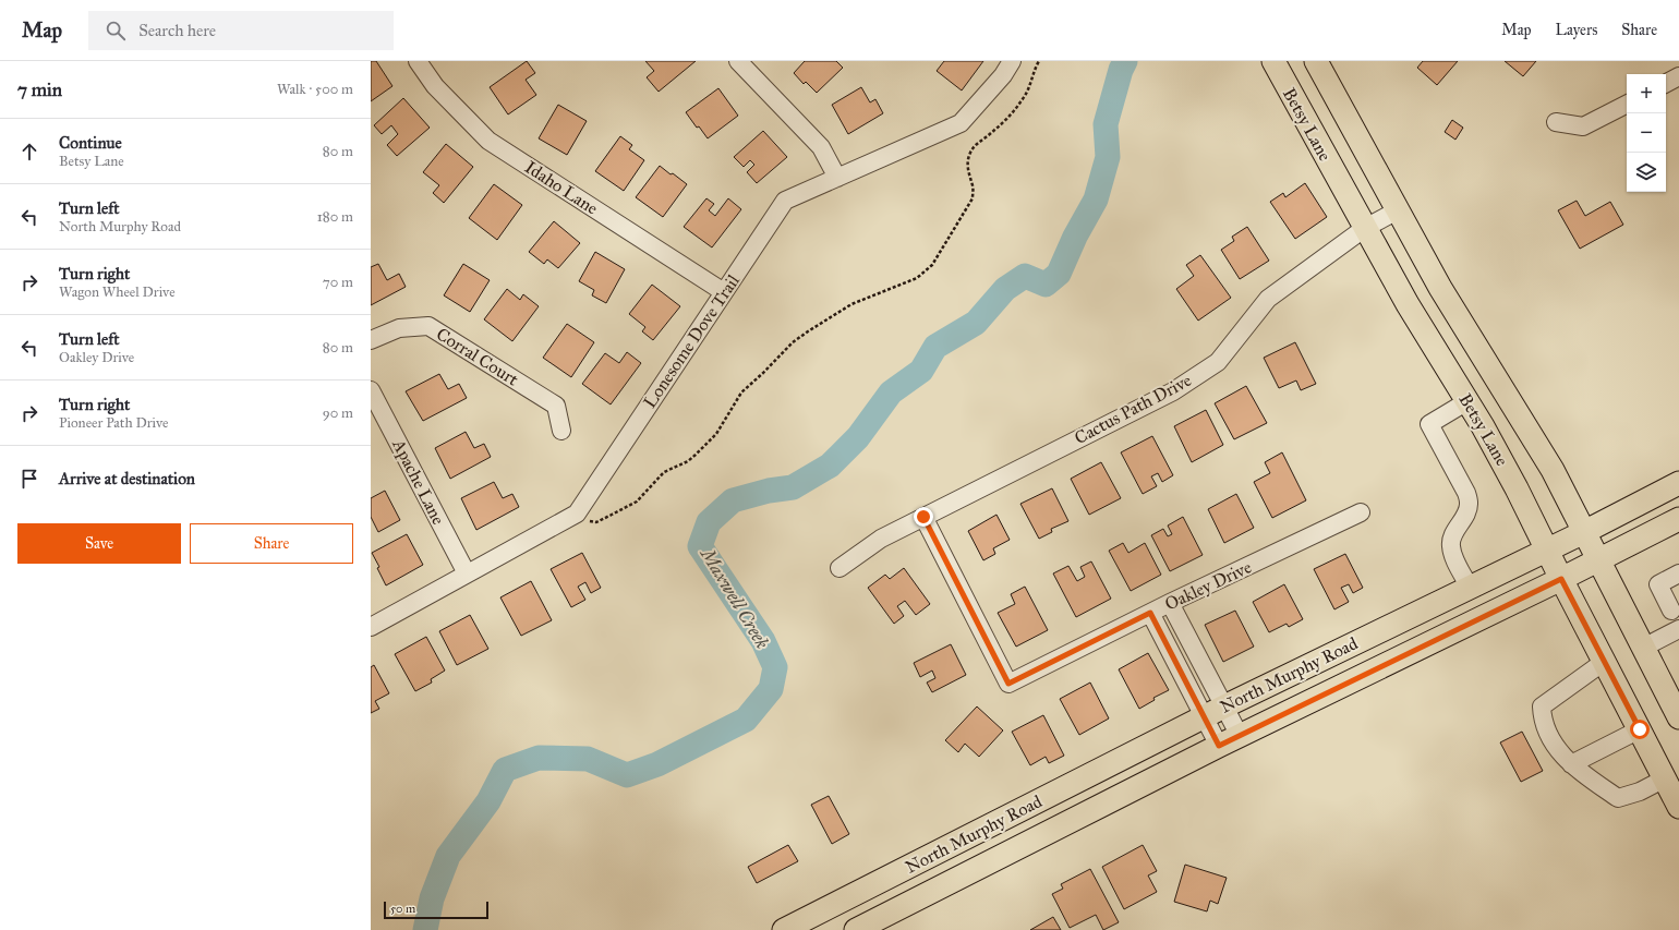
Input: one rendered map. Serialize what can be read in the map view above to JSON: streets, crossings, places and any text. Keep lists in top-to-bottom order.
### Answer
{
  "streets": {
    "main road": ["Betsy Lane", "North Murphy Road"],
    "street": [
      "Idaho Lane",
      "Lonesome Dove Trail",
      "Corral Court",
      "Cactus Path Drive",
      "Apache Lane",
      "Oakley Drive"
    ]
  },
  "crossings": [
    ["Betsy Lane", "Cactus Path Drive"],
    ["Betsy Lane", "North Murphy Road"],
    ["Idaho Lane", "Lonesome Dove Trail"],
    ["Lonesome Dove Trail", "Apache Lane"],
    ["Cactus Path Drive", "Oakley Drive"]
  ],
  "water": ["Maxwell Creek"],
  "scale_bar": "50 m",
  "page": {
    "header": "Map",
    "search": "Search here",
    "nav": ["Map", "Layers", "Share"],
    "heading": ["7 min", "Walk · 500 m"],
    "map_buttons": ["+", "−"],
    "list": [
      ["Continue", "Betsy Lane", "80 m"],
      ["Turn left", "North Murphy Road", "180 m"],
      ["Turn right", "Wagon Wheel Drive", "70 m"],
      ["Turn left", "Oakley Drive", "80 m"],
      ["Turn right", "Pioneer Path Drive", "90 m"],
      "Arrive at destination"
    ],
    "buttons": ["Save", "Share"],
    "scale": "50 m"
  }
}
